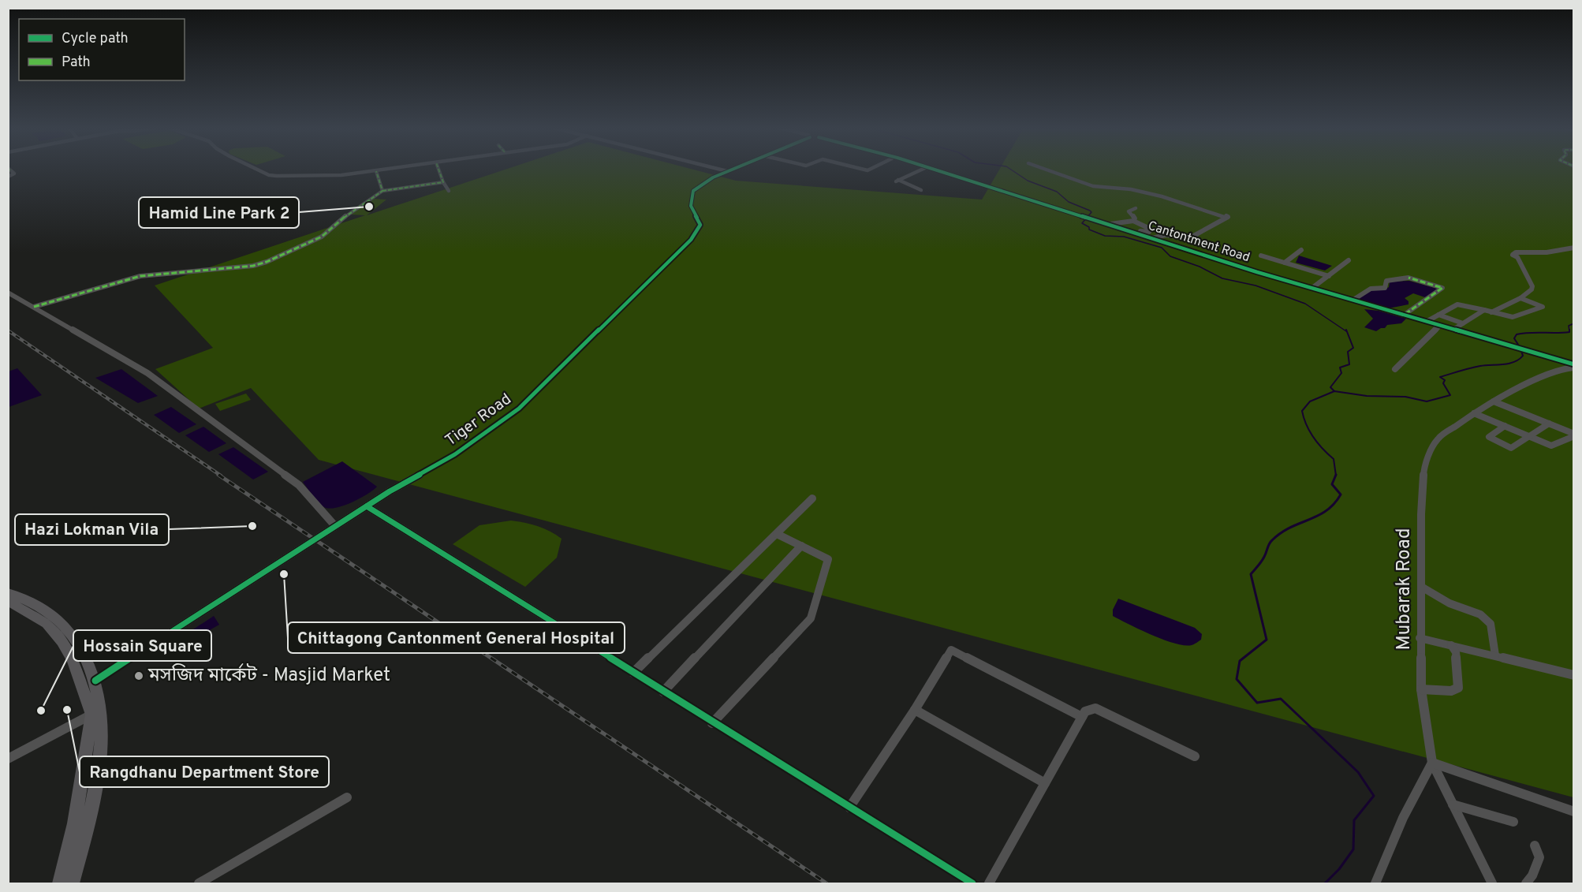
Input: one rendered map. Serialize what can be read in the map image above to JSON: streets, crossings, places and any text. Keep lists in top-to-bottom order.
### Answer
{
  "streets": {
    "street": ["Cantontment Road", "Tiger Road", "Mubarak Road"]
  },
  "crossings": [
    ["Cantontment Road", "Mubarak Road"]
  ],
  "places": [
    "Hamid Line Park 2",
    "Hazi Lokman Vila",
    "Chittagong Cantonment General Hospital",
    "মসজিদ মার্কেট - Masjid Market",
    "Rangdhanu Department Store",
    "Hossain Square"
  ],
  "legend": ["Cycle path", "Path"]
}
